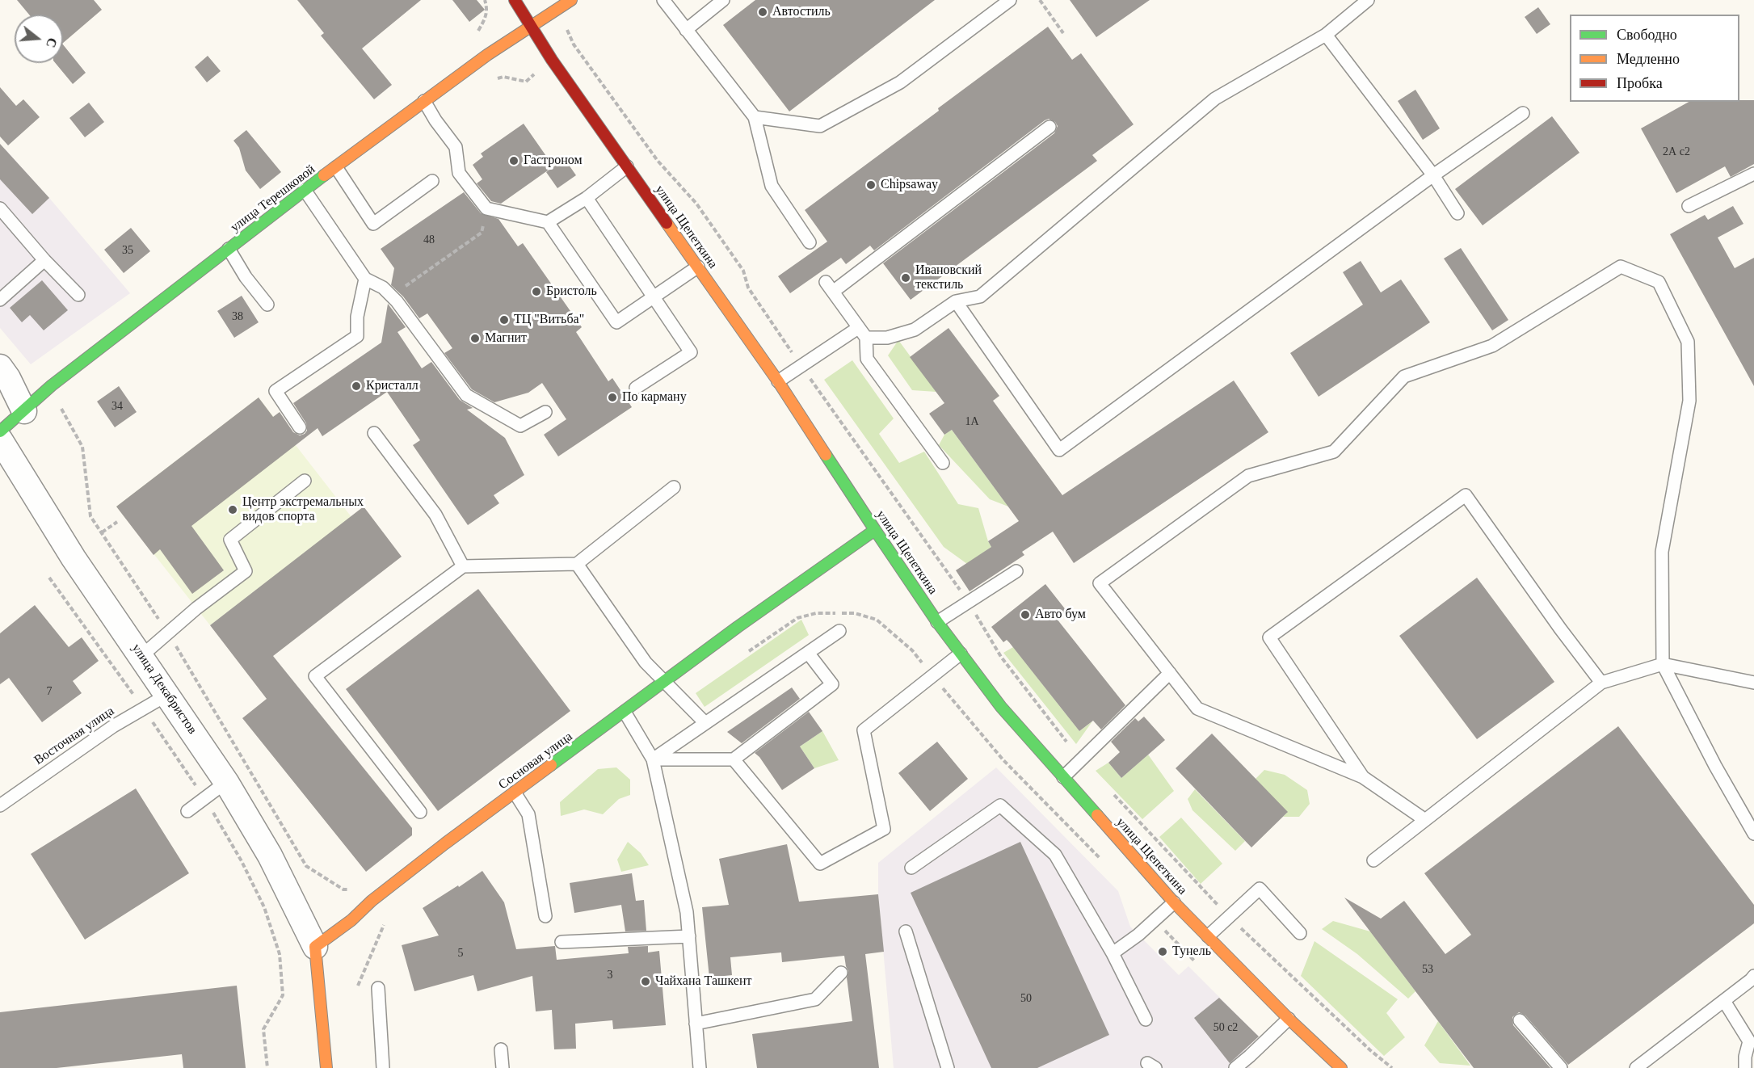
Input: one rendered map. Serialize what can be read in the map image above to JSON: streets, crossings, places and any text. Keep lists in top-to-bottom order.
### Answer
{
  "streets": {
    "main road": ["улица Терешковой", "улица Щепеткина", "Сосновая улица"],
    "street": ["улица Декабристов"],
    "lane": ["Восточная улица"]
  },
  "crossings": [
    ["улица Терешковой", "улица Щепеткина"],
    ["улица Щепеткина", "Сосновая улица"],
    ["улица Декабристов", "Восточная улица"],
    ["улица Декабристов", "Сосновая улица"]
  ],
  "places": [
    "Автостиль",
    "Гастроном",
    "Chipsaway",
    "Ивановский текстиль",
    "Бристоль",
    "ТЦ \"Витьба\"",
    "Магнит",
    "Кристалл",
    "По карману",
    "Центр экстремальных видов спорта",
    "Авто бум",
    "Тунель",
    "Чайхана Ташкент"
  ],
  "house_numbers": [
    "2А с2",
    "48",
    "35",
    "38",
    "34",
    "1А",
    "7",
    "5",
    "53",
    "3",
    "50",
    "50 с2"
  ],
  "legend": ["Свободно", "Медленно", "Пробка"],
  "north": "right"
}
